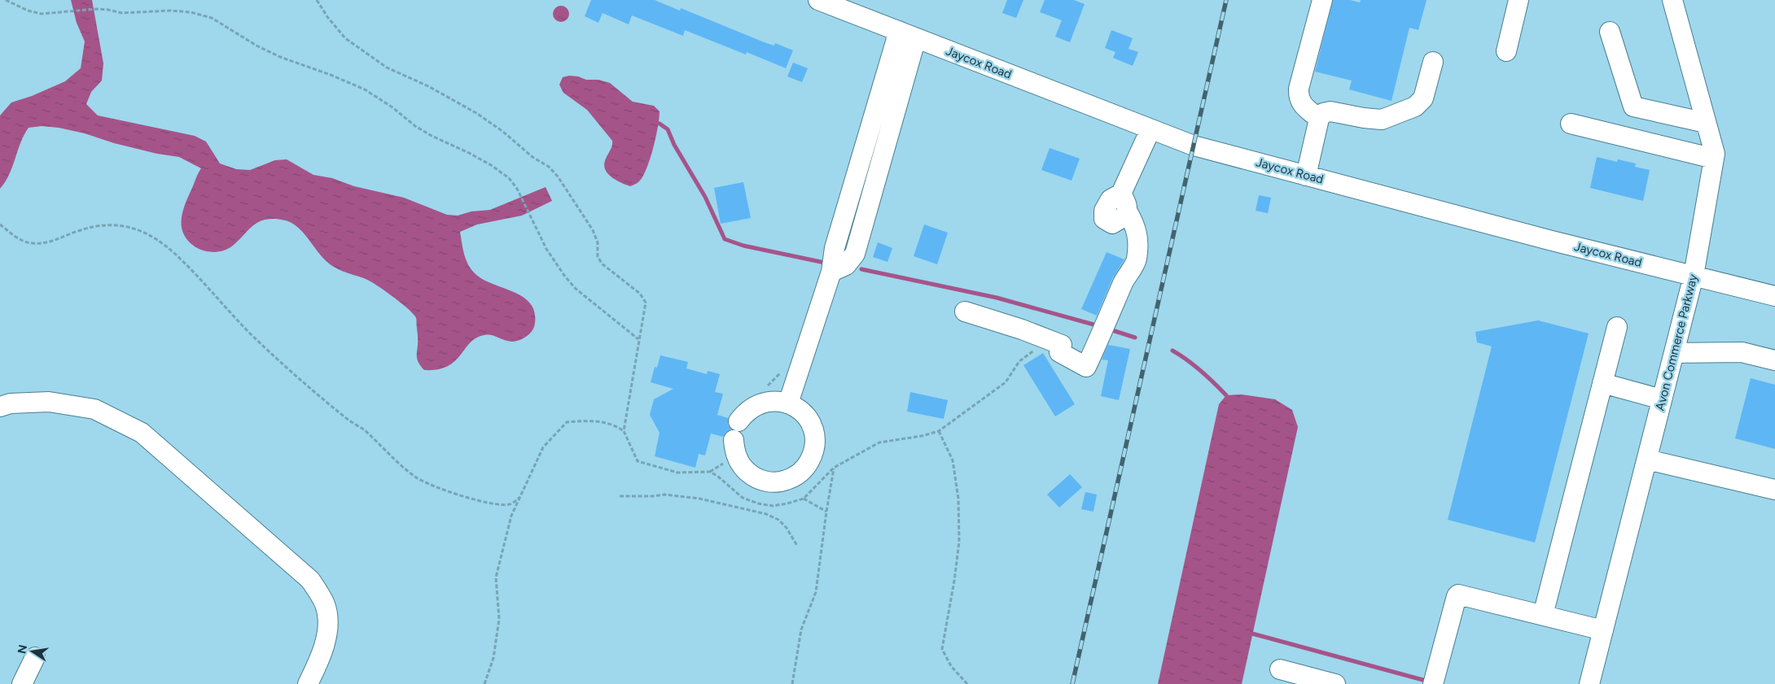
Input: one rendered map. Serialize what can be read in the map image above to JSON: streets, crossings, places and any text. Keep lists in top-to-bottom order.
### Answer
{
  "streets": {
    "street": ["Jaycox Road", "Avon Commerce Parkway"]
  },
  "crossings": [
    ["Jaycox Road", "Avon Commerce Parkway"]
  ],
  "north": "left"
}
